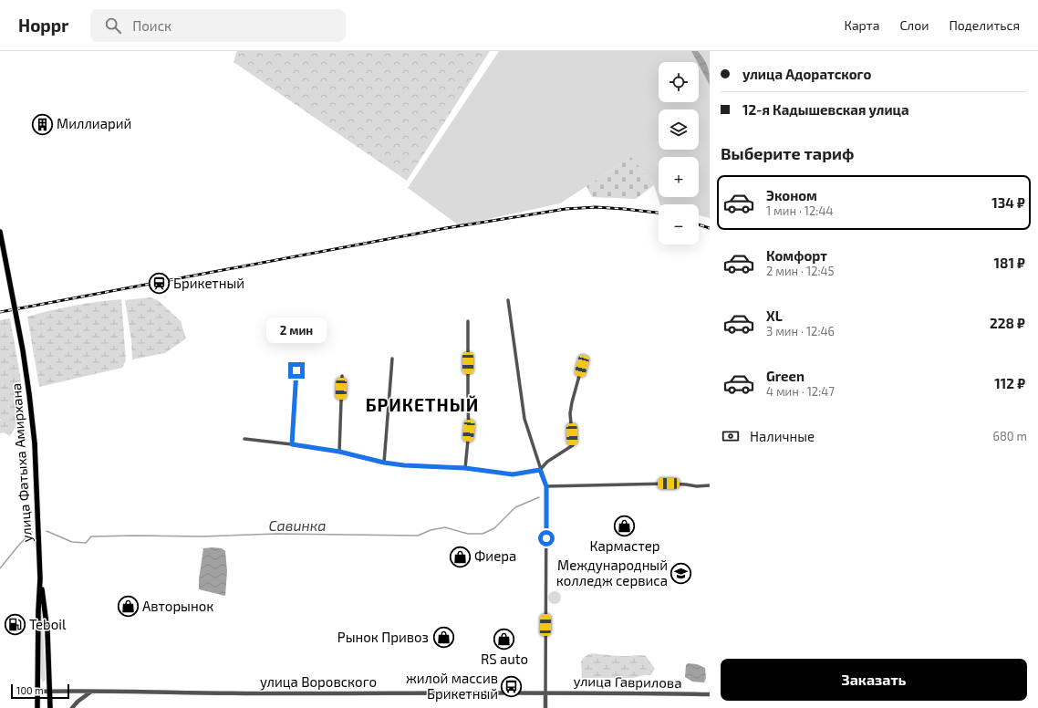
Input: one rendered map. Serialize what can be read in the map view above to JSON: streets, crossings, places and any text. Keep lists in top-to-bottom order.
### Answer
{
  "streets": {
    "main road": ["улица Фатыха Амирхана"],
    "street": ["улица Воровского", "улица Гаврилова"]
  },
  "crossings": [
    ["улица Фатыха Амирхана", "улица Воровского"],
    ["улица Воровского", "улица Гаврилова"]
  ],
  "districts": ["БРИКЕТНЫЙ"],
  "water": ["Савинка"],
  "places": {
    "building": ["Миллиарий"],
    "station": ["Брикетный"],
    "shop": [
      "Кармастер",
      "Фиера",
      "Авторынок",
      "Рынок Привоз",
      "RS auto"
    ],
    "school or university": ["Международный колледж сервиса"],
    "fuel station": ["Teboil"],
    "bus stop": ["жилой массив Брикетный"]
  },
  "scale_bar": "100 m",
  "page": {
    "header": "Hoppr",
    "search": "Поиск",
    "nav": ["Карта", "Слои", "Поделиться"],
    "banner": ["улица Адоратского", "12-я Кадышевская улица"],
    "map_buttons": ["+", "−"],
    "heading": "Выберите тариф",
    "list": [
      {
        "name": "Эконом",
        "note": "1 мин · 12:44",
        "value": "134 ₽"
      },
      {
        "name": "Комфорт",
        "note": "2 мин · 12:45",
        "value": "181 ₽"
      },
      {
        "name": "XL",
        "note": "3 мин · 12:46",
        "value": "228 ₽"
      },
      {
        "name": "Green",
        "note": "4 мин · 12:47",
        "value": "112 ₽"
      }
    ],
    "bubble": "2 мин",
    "pay": ["Наличные", "680 m"],
    "buttons": "Заказать",
    "scale": "100 m"
  }
}
